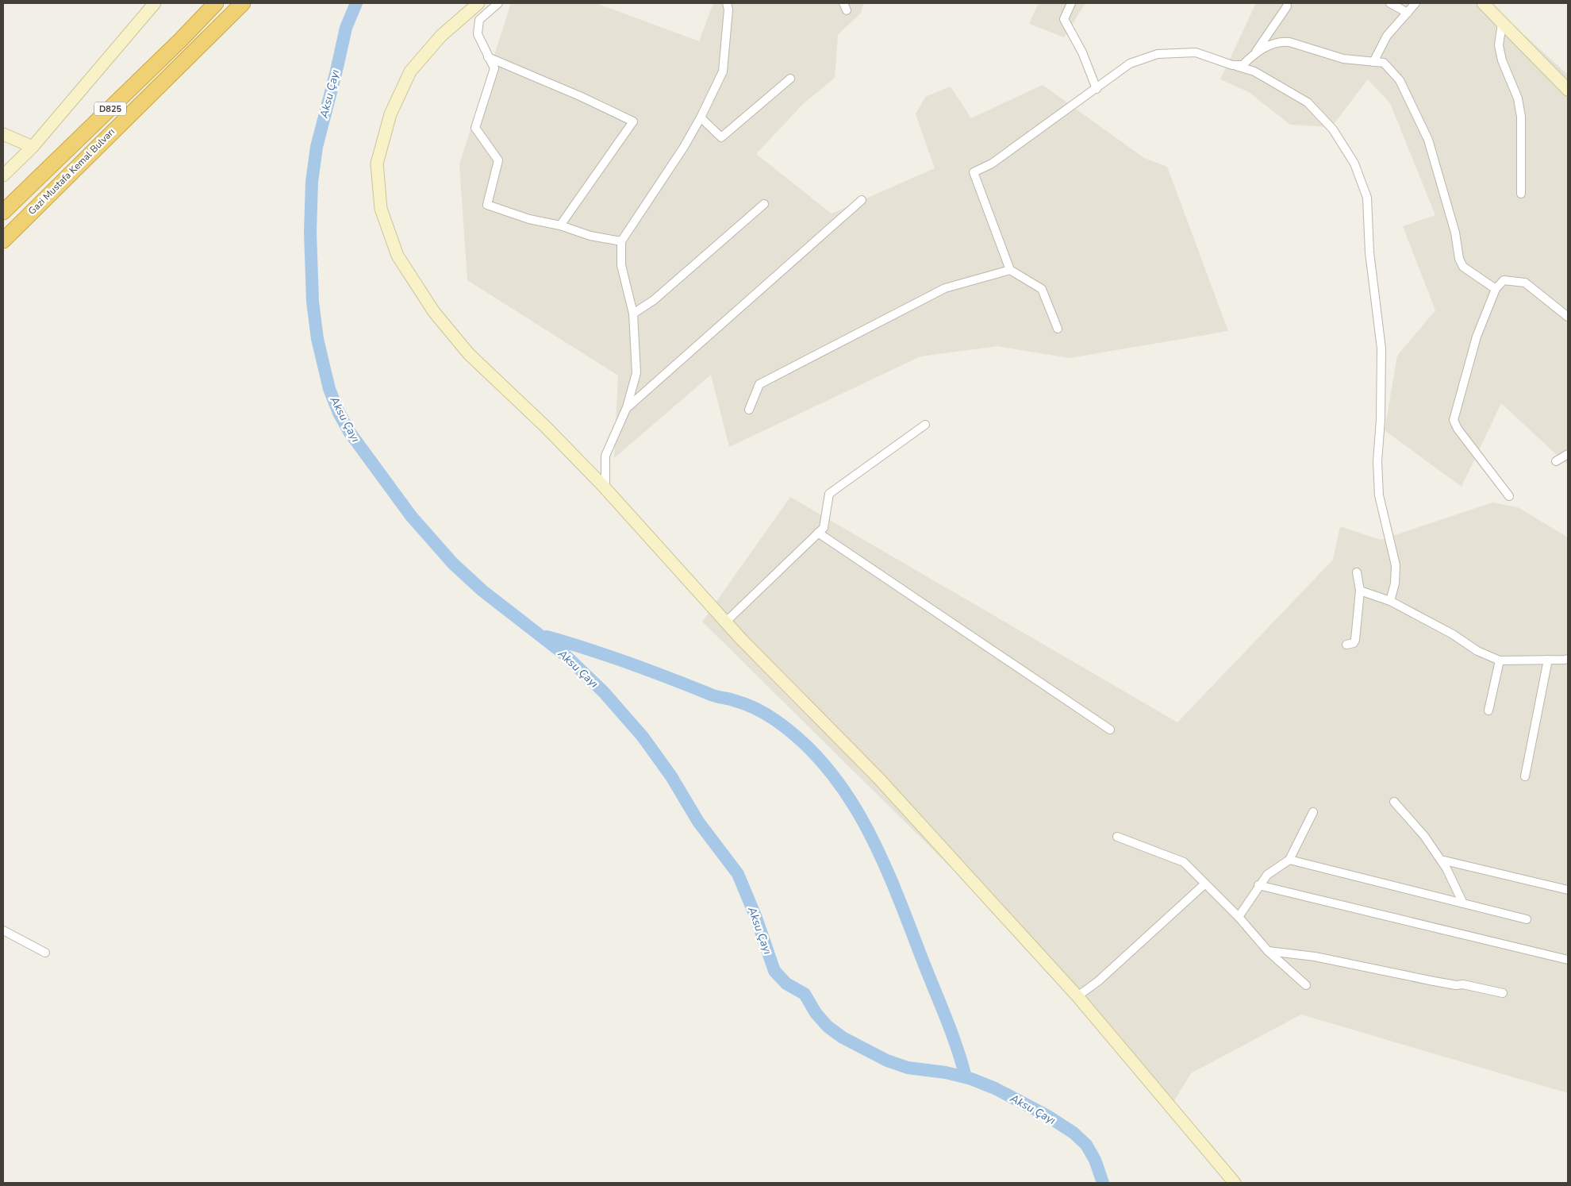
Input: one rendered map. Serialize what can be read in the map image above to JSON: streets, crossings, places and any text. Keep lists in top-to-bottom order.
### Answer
{
  "streets": {
    "highway": ["D825", "Gazi Mustafa Kemal Bulvarı"]
  },
  "water": ["Aksu Çayı"]
}
